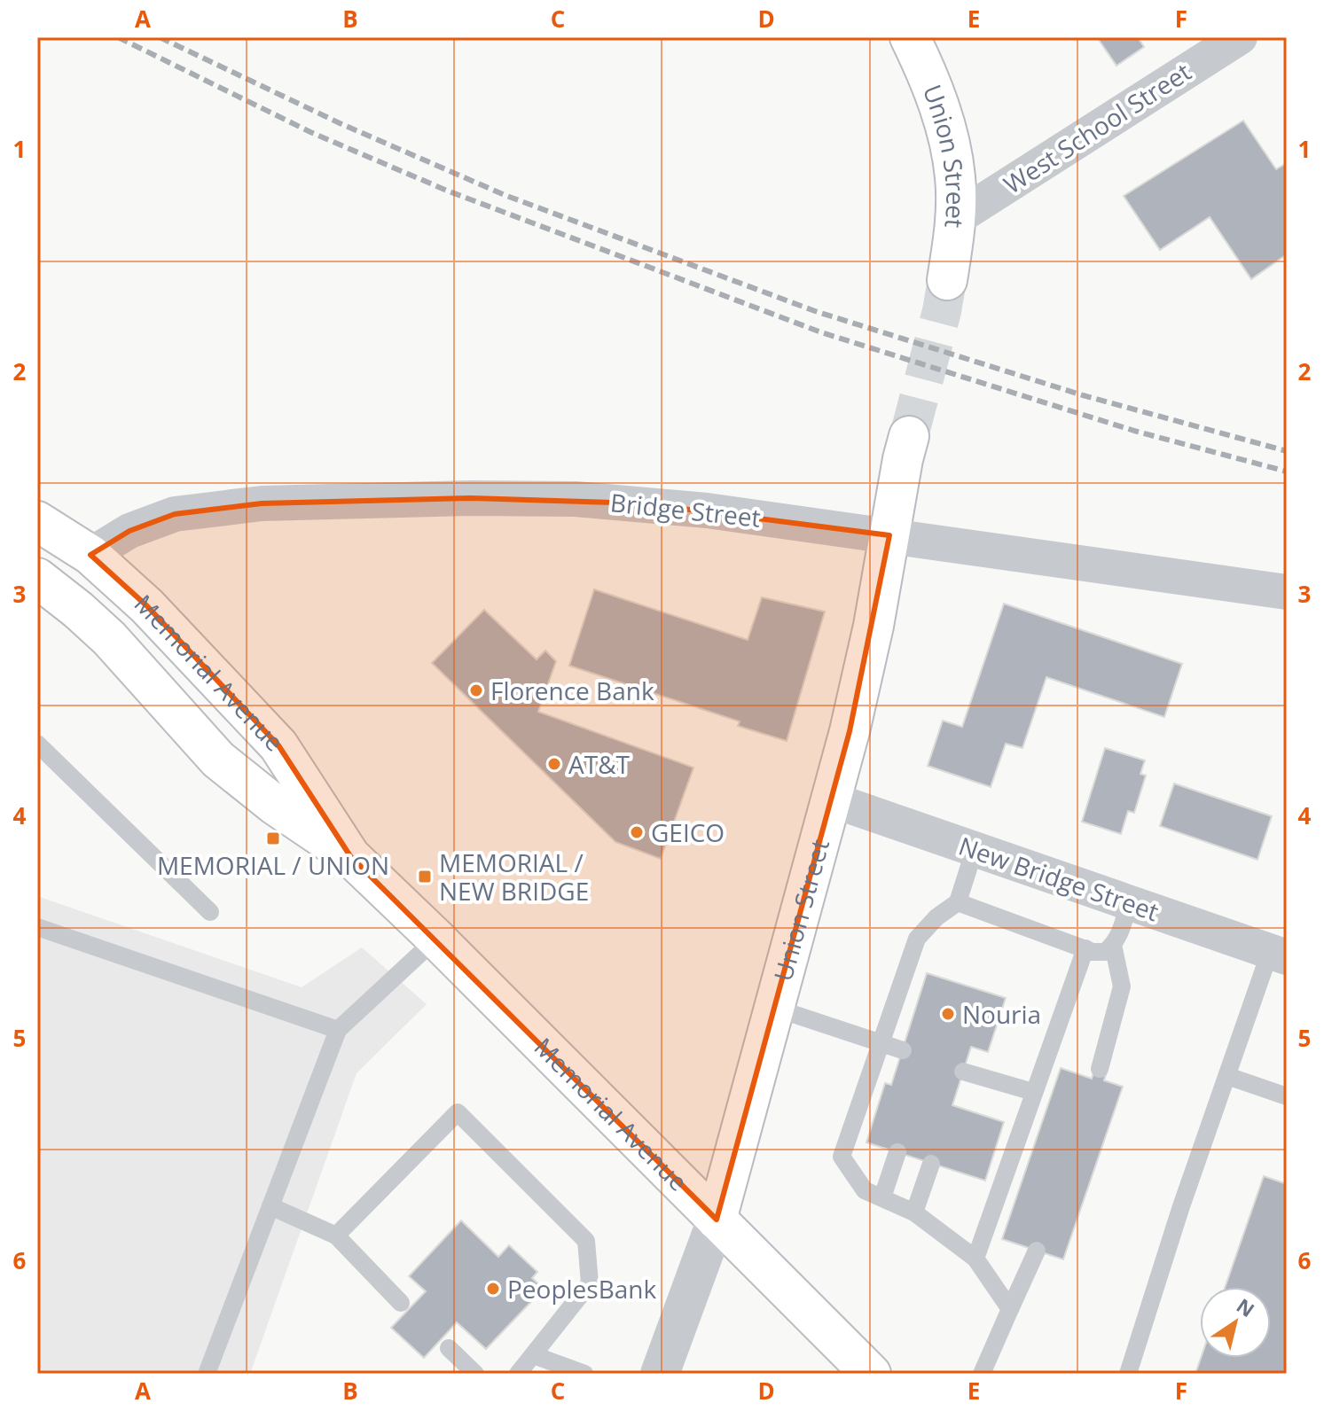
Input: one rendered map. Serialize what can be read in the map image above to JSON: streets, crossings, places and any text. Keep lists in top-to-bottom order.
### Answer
{
  "streets": {
    "main road": ["Union Street", "Memorial Avenue"],
    "street": ["West School Street", "Bridge Street", "New Bridge Street"]
  },
  "crossings": [
    ["West School Street", "Union Street"],
    ["Union Street", "Bridge Street"],
    ["Union Street", "Memorial Avenue"],
    ["Union Street", "New Bridge Street"],
    ["Bridge Street", "Memorial Avenue"]
  ],
  "places": {
    "other": [
      "Florence Bank",
      "AT&T",
      "GEICO",
      "Nouria",
      "PeoplesBank"
    ],
    "transit": ["MEMORIAL / UNION", "MEMORIAL / NEW BRIDGE"]
  },
  "north": "top right",
  "grid": {
    "columns": [
      "A",
      "B",
      "C",
      "D",
      "E",
      "F"
    ],
    "rows": [
      "1",
      "2",
      "3",
      "4",
      "5",
      "6"
    ]
  }
}
